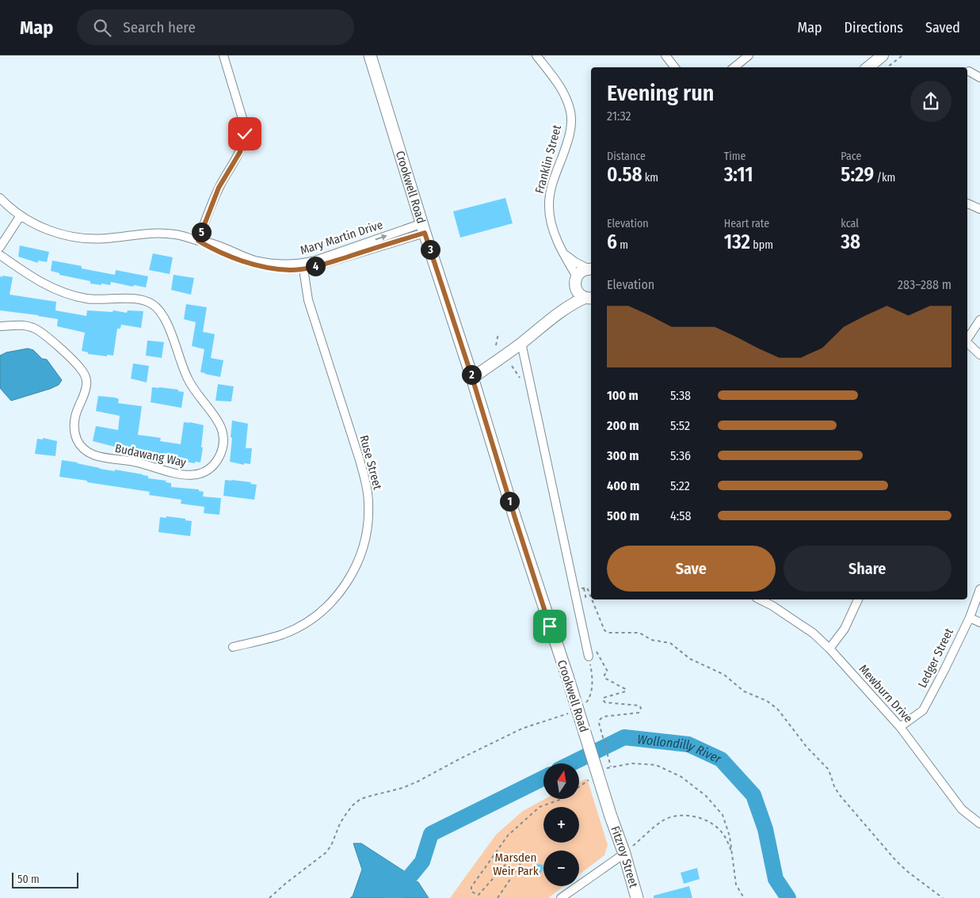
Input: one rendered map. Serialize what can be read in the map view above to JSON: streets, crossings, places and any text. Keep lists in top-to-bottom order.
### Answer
{
  "streets": {
    "main road": ["Crookwell Road", "Fitzroy Street"],
    "street": [
      "Franklin Street",
      "Mary Martin Drive",
      "Budawang Way",
      "Ruse Street",
      "Ledger Street",
      "Mewburn Drive"
    ]
  },
  "crossings": [
    ["Crookwell Road", "Mary Martin Drive"],
    ["Crookwell Road", "Fitzroy Street"],
    ["Mary Martin Drive", "Ruse Street"],
    ["Ledger Street", "Mewburn Drive"]
  ],
  "water": ["Wollondilly River"],
  "parks": ["Marsden Weir Park"],
  "scale_bar": "50 m",
  "north": "top",
  "page": {
    "header": "Map",
    "search": "Search here",
    "nav": ["Map", "Directions", "Saved"],
    "heading": ["Evening run", "21:32"],
    "stats": [
      ["Distance", "0.58 km"],
      ["Time", "3:11"],
      ["Pace", "5:29 /km"],
      ["Elevation", "6 m"],
      ["Heart rate", "132 bpm"],
      ["kcal", "38"]
    ],
    "pins": [
      "5",
      "3",
      "4",
      "2",
      "1"
    ],
    "chart": ["Elevation", "283–288 m"],
    "list": [
      {
        "name": "100 m",
        "note": "5:38"
      },
      {
        "name": "200 m",
        "note": "5:52"
      },
      {
        "name": "300 m",
        "note": "5:36"
      },
      {
        "name": "400 m",
        "note": "5:22"
      },
      {
        "name": "500 m",
        "note": "4:58"
      }
    ],
    "buttons": ["Save", "Share"],
    "map_buttons": ["+", "−"],
    "scale": "50 m"
  }
}
